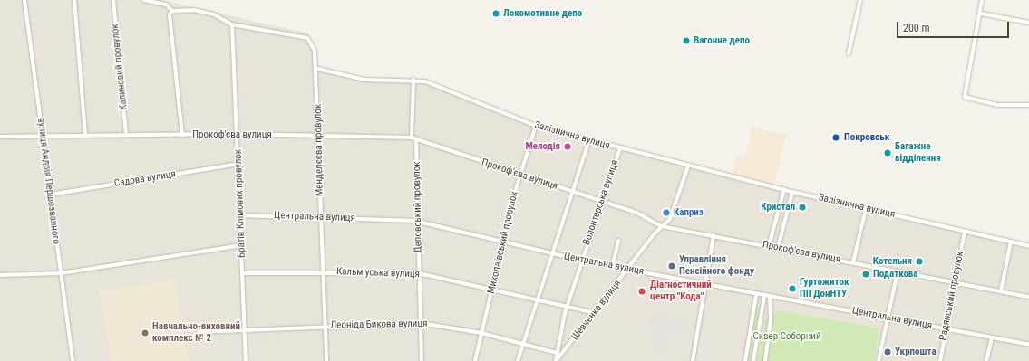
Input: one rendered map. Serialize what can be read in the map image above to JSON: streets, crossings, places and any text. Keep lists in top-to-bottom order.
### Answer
{
  "streets": {
    "street": [
      "Калиновий провулок",
      "Прокоф'єва вулиця",
      "Залізнична вулиця",
      "Менделєєва провулок",
      "Садова вулиця",
      "вулиця Андрія Першозванного",
      "Волонтерська вулиця",
      "Братів Клімових провулок",
      "Деповський провулок",
      "Центральна вулиця",
      "Миколаївський провулок",
      "Кальміуська вулиця",
      "Радянський провулок",
      "Шевченка вулиця",
      "Леоніда Бикова вулиця"
    ]
  },
  "crossings": [
    ["Калиновий провулок", "Прокоф'єва вулиця"],
    ["Прокоф'єва вулиця", "Менделєєва провулок"],
    ["Прокоф'єва вулиця", "вулиця Андрія Першозванного"],
    ["Прокоф'єва вулиця", "Волонтерська вулиця"],
    ["Прокоф'єва вулиця", "Братів Клімових провулок"],
    ["Прокоф'єва вулиця", "Деповський провулок"],
    ["Прокоф'єва вулиця", "Миколаївський провулок"],
    ["Прокоф'єва вулиця", "Радянський провулок"],
    ["Прокоф'єва вулиця", "Шевченка вулиця"],
    ["Залізнична вулиця", "Менделєєва провулок"],
    ["Залізнична вулиця", "Волонтерська вулиця"],
    ["Залізнична вулиця", "Миколаївський провулок"],
    ["Залізнична вулиця", "Радянський провулок"],
    ["Залізнична вулиця", "Шевченка вулиця"],
    ["Менделєєва провулок", "Центральна вулиця"],
    ["Менделєєва провулок", "Кальміуська вулиця"],
    ["Менделєєва провулок", "Леоніда Бикова вулиця"],
    ["Садова вулиця", "вулиця Андрія Першозванного"],
    ["Садова вулиця", "Братів Клімових провулок"],
    ["Волонтерська вулиця", "Центральна вулиця"],
    ["Волонтерська вулиця", "Кальміуська вулиця"],
    ["Волонтерська вулиця", "Шевченка вулиця"],
    ["Волонтерська вулиця", "Леоніда Бикова вулиця"],
    ["Братів Клімових провулок", "Центральна вулиця"],
    ["Братів Клімових провулок", "Кальміуська вулиця"],
    ["Братів Клімових провулок", "Леоніда Бикова вулиця"],
    ["Деповський провулок", "Центральна вулиця"],
    ["Деповський провулок", "Кальміуська вулиця"],
    ["Деповський провулок", "Леоніда Бикова вулиця"],
    ["Центральна вулиця", "Миколаївський провулок"],
    ["Центральна вулиця", "Радянський провулок"],
    ["Центральна вулиця", "Шевченка вулиця"],
    ["Миколаївський провулок", "Кальміуська вулиця"],
    ["Миколаївський провулок", "Леоніда Бикова вулиця"],
    ["Кальміуська вулиця", "Шевченка вулиця"]
  ],
  "parks": ["Сквер Соборний"],
  "places": [
    "Локомотивне депо",
    "Вагонне депо",
    "Покровськ",
    "Мелодія",
    "Багажне відділення",
    "Кристал",
    "Каприз",
    "Котельня",
    "Управління Пенсійного фонду",
    "Податкова",
    "Гуртожиток ПІІ ДонНТУ",
    "Діагностичний центр \"Кода\"",
    "Навчально-виховний комплекс № 2",
    "Укрпошта"
  ],
  "scale_bar": "200 m"
}
